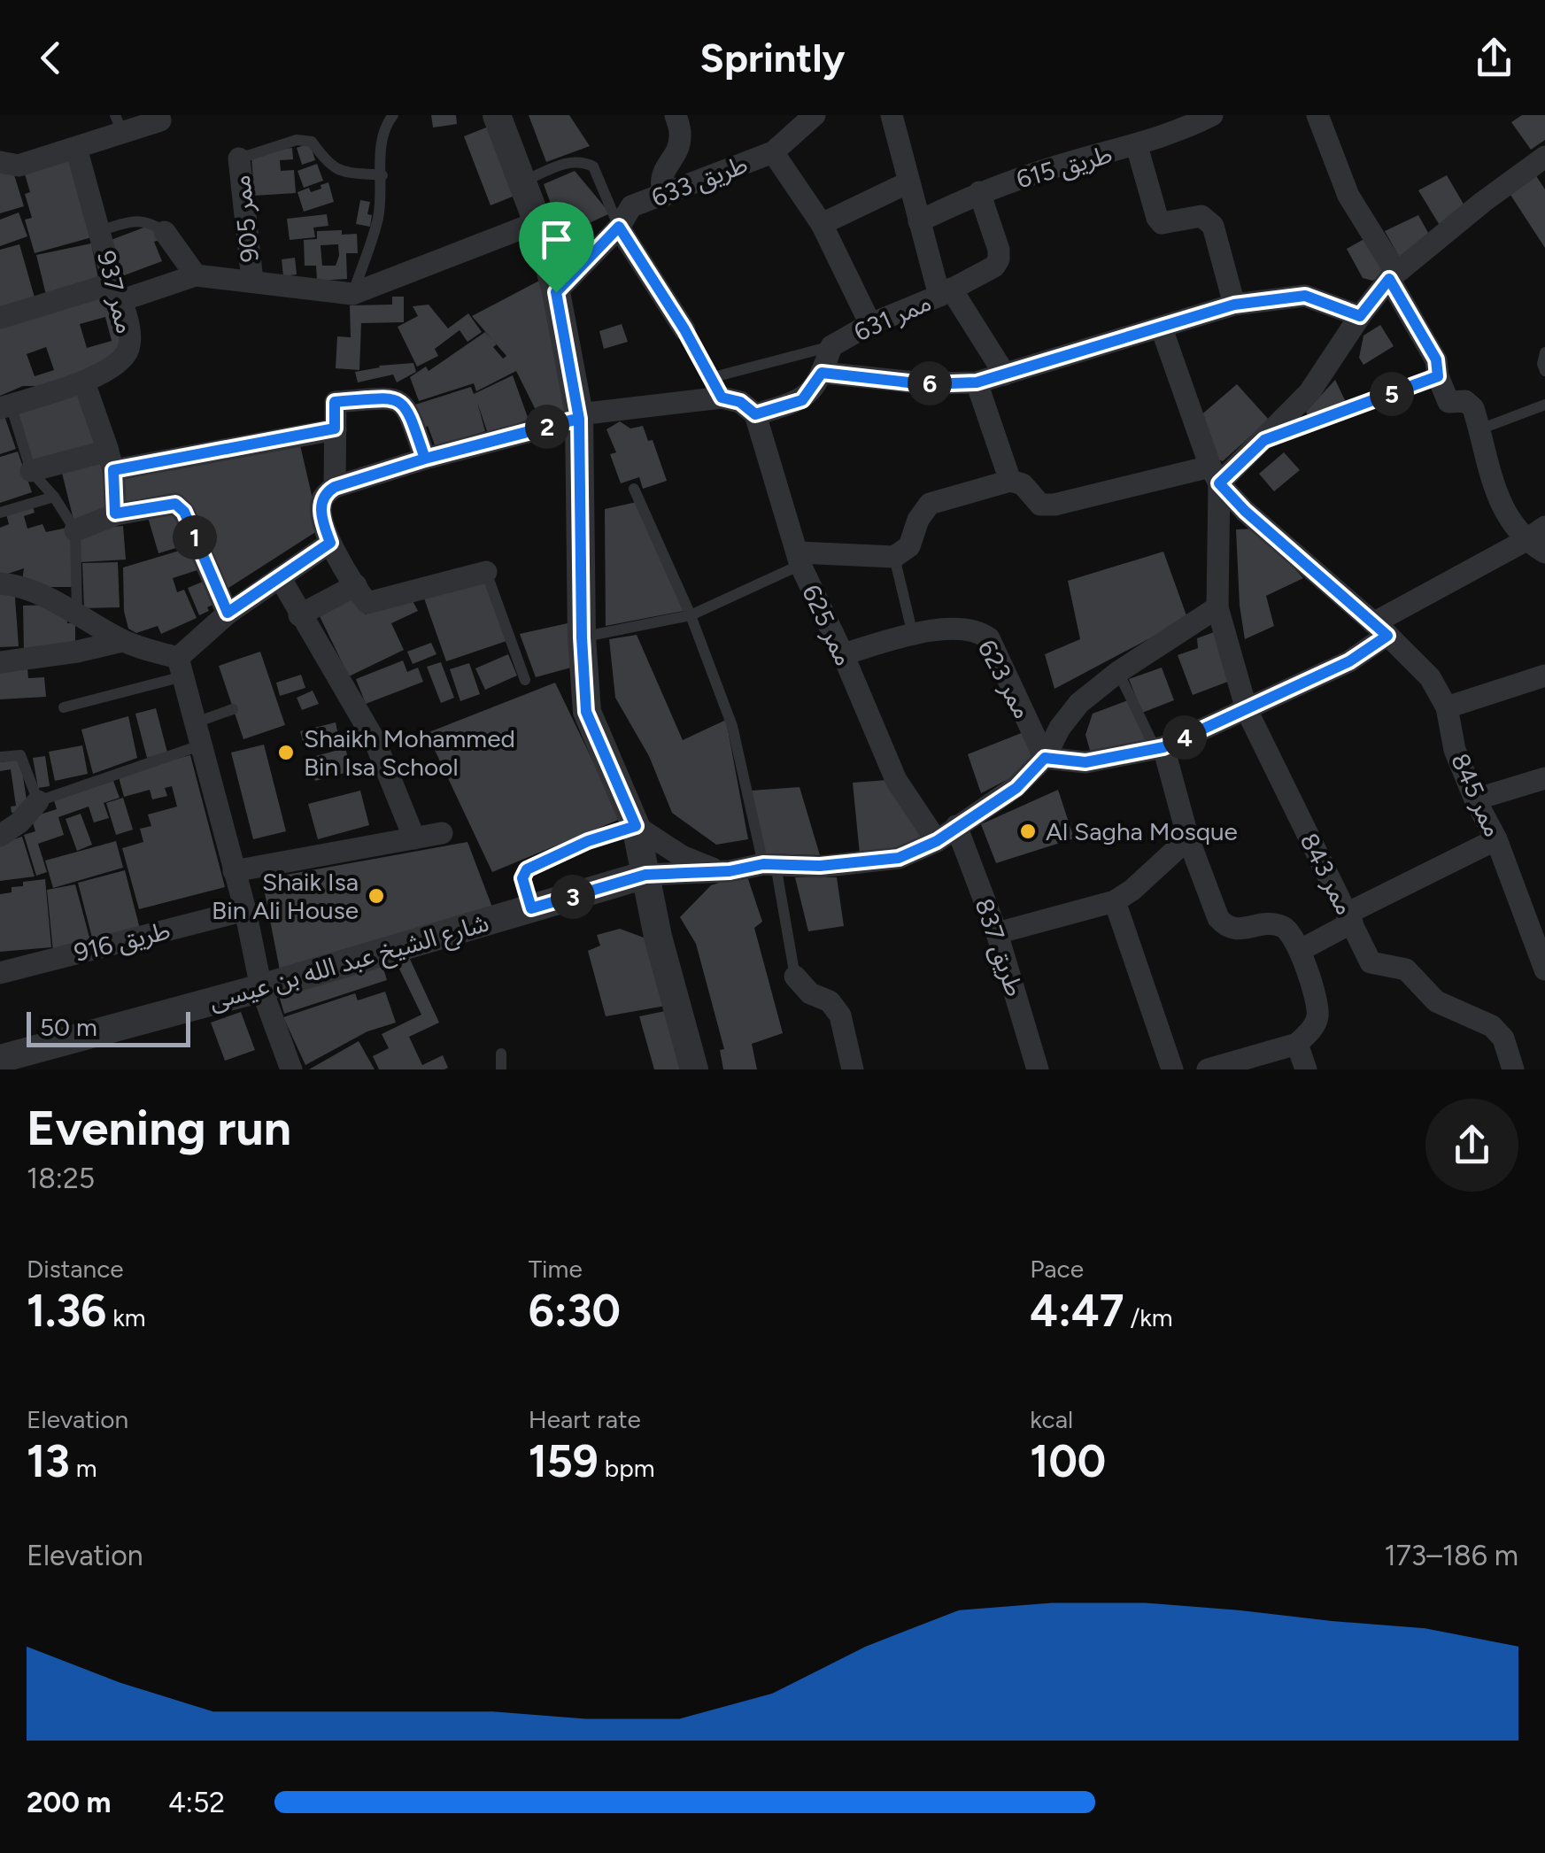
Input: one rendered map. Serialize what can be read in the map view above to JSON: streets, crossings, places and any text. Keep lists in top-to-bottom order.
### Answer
{
  "streets": {
    "street": [
      "طريق 615",
      "طريق 633",
      "ممر 905",
      "ممر 937",
      "ممر 631",
      "ممر 625",
      "ممر 623",
      "ممر 845",
      "ممر 843",
      "طريق 916",
      "طريق 837",
      "شارع الشيخ عبد الله بن عيسى"
    ]
  },
  "crossings": [
    ["طريق 615", "ممر 631"],
    ["ممر 905", "ممر 937"],
    ["ممر 631", "ممر 625"],
    ["ممر 625", "ممر 623"],
    ["ممر 845", "ممر 843"]
  ],
  "places": ["Shaikh Mohammed Bin Isa School", "Al Sagha Mosque", "Shaik Isa Bin Ali House"],
  "scale_bar": "50 m",
  "page": {
    "header": "Sprintly",
    "pins": [
      "6",
      "5",
      "2",
      "1",
      "4",
      "3"
    ],
    "scale": "50 m",
    "heading": ["Evening run", "18:25"],
    "stats": [
      ["Distance", "1.36 km"],
      ["Time", "6:30"],
      ["Pace", "4:47 /km"],
      ["Elevation", "13 m"],
      ["Heart rate", "159 bpm"],
      ["kcal", "100"]
    ],
    "chart": ["Elevation", "173–186 m"],
    "list": [
      {
        "name": "200 m",
        "note": "4:52"
      }
    ]
  }
}
